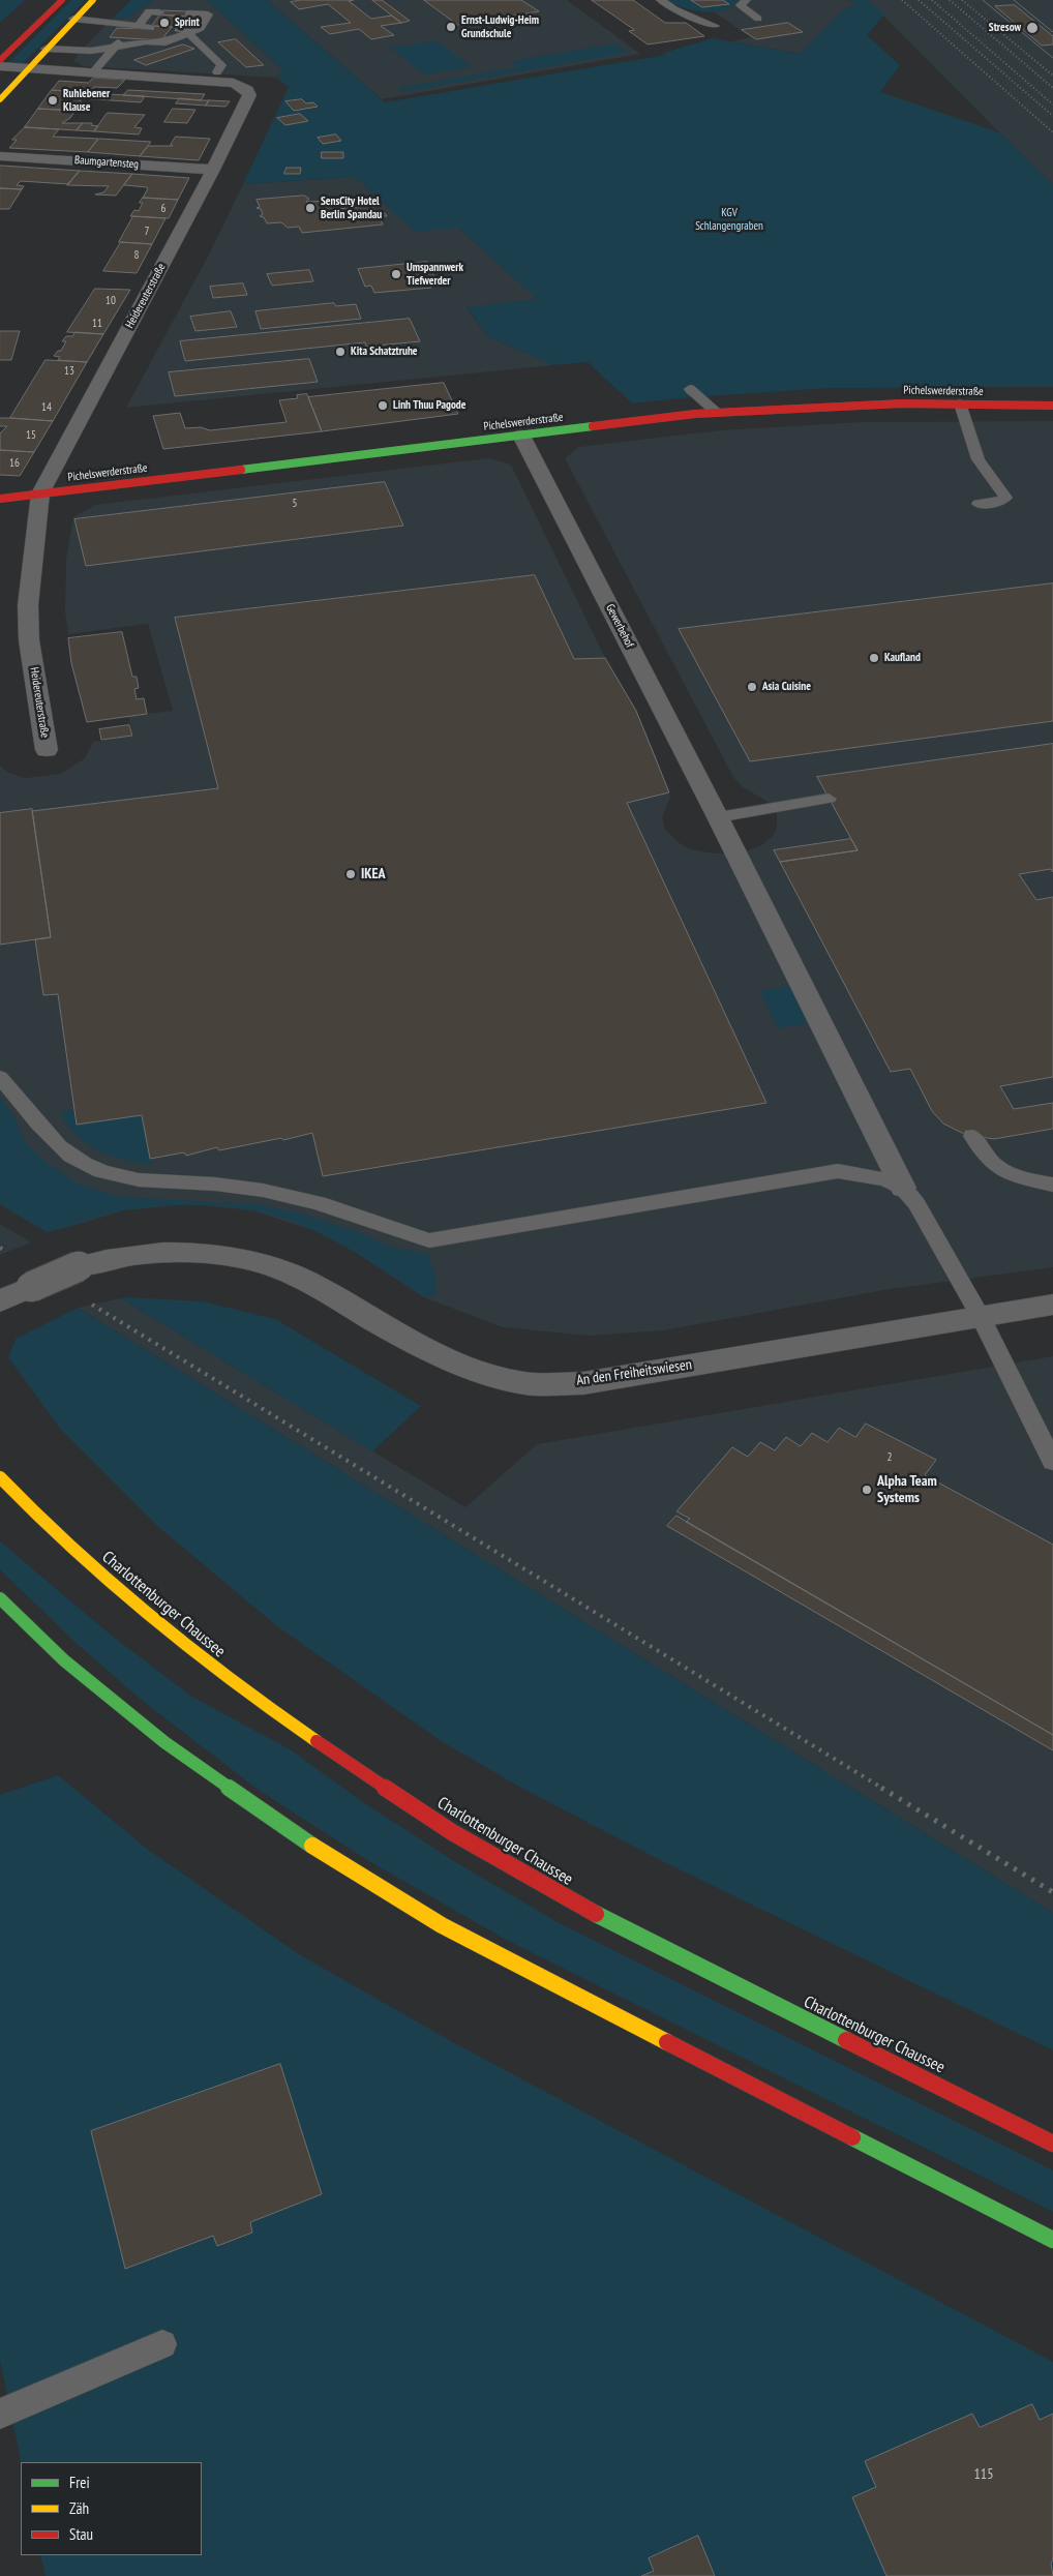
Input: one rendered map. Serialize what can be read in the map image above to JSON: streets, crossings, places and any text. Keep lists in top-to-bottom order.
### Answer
{
  "streets": {
    "main road": ["Pichelswerderstraße", "Charlottenburger Chaussee"],
    "street": [
      "Baumgartensteg",
      "Heidereuterstraße",
      "Gewerbehof",
      "An den Freiheitswiesen"
    ]
  },
  "crossings": [
    ["Baumgartensteg", "Heidereuterstraße"],
    ["Heidereuterstraße", "Pichelswerderstraße"],
    ["Pichelswerderstraße", "Gewerbehof"]
  ],
  "parks": ["KGV Schlangengraben"],
  "places": [
    "Sprint",
    "Ernst-Ludwig-Heim Grundschule",
    "Stresow",
    "Ruhlebener Klause",
    "SensCity Hotel Berlin Spandau",
    "Umspannwerk Tiefwerder",
    "Kita Schatztruhe",
    "Linh Thuu Pagode",
    "Kaufland",
    "Asia Cuisine",
    "IKEA",
    "Alpha Team Systems"
  ],
  "house_numbers": [
    "6",
    "7",
    "8",
    "10",
    "11",
    "13",
    "14",
    "15",
    "16",
    "5",
    "2",
    "115"
  ],
  "legend": ["Frei", "Zäh", "Stau"]
}
